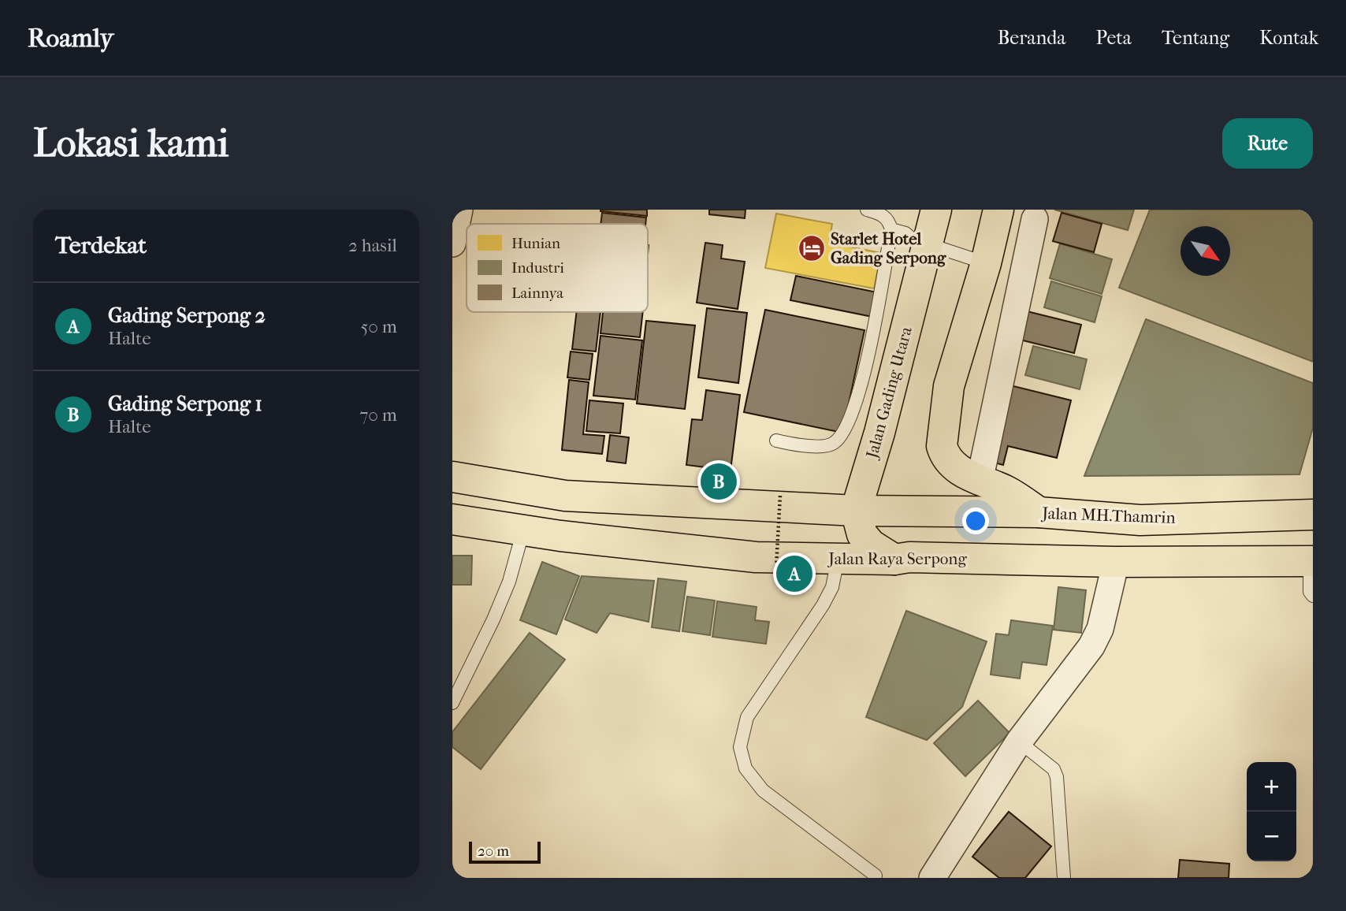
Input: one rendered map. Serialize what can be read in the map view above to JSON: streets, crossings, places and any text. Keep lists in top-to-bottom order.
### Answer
{
  "streets": {
    "main road": ["Jalan Gading Utara", "Jalan MH.Thamrin", "Jalan Raya Serpong"]
  },
  "crossings": [
    ["Jalan Gading Utara", "Jalan MH.Thamrin"]
  ],
  "places": {
    "hotel": ["Starlet Hotel Gading Serpong"]
  },
  "legend": ["Hunian", "Industri", "Lainnya"],
  "scale_bar": "20 m",
  "north": "bottom right",
  "page": {
    "header": "Roamly",
    "nav": [
      "Beranda",
      "Peta",
      "Tentang",
      "Kontak"
    ],
    "buttons": "Rute",
    "title": "Lokasi kami",
    "heading": ["Terdekat", "2 hasil"],
    "list": [
      {
        "mark": "A",
        "name": "Gading Serpong 2",
        "note": "Halte",
        "value": "50 m"
      },
      {
        "mark": "B",
        "name": "Gading Serpong 1",
        "note": "Halte",
        "value": "70 m"
      }
    ],
    "pins": ["B", "A"],
    "map_buttons": ["+", "−"],
    "scale": "20 m"
  }
}
